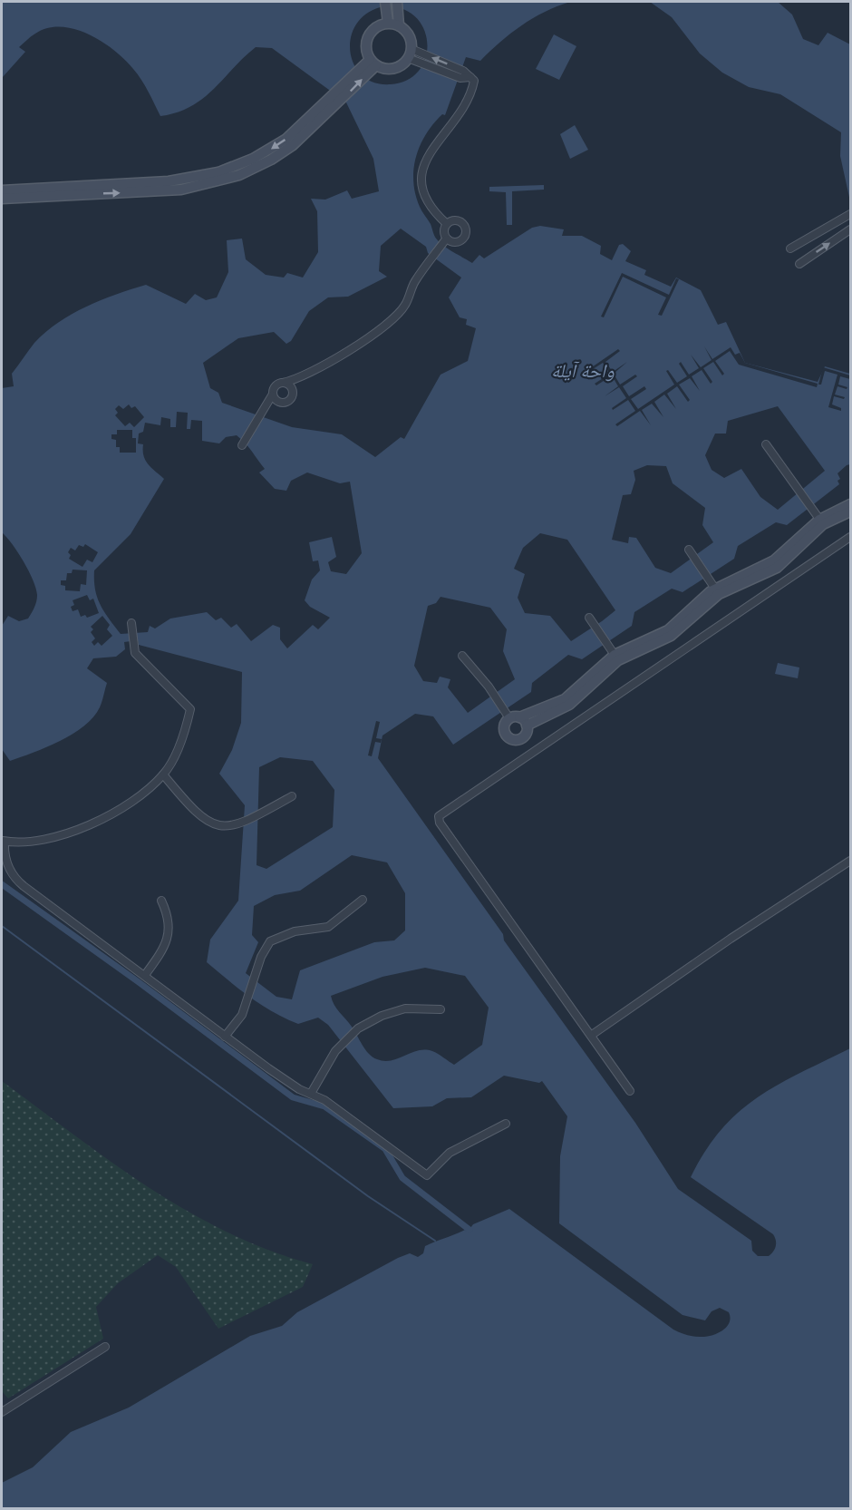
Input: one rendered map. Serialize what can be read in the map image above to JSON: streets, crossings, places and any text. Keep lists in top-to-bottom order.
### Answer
{
  "water": ["واحة آيلة"]
}
